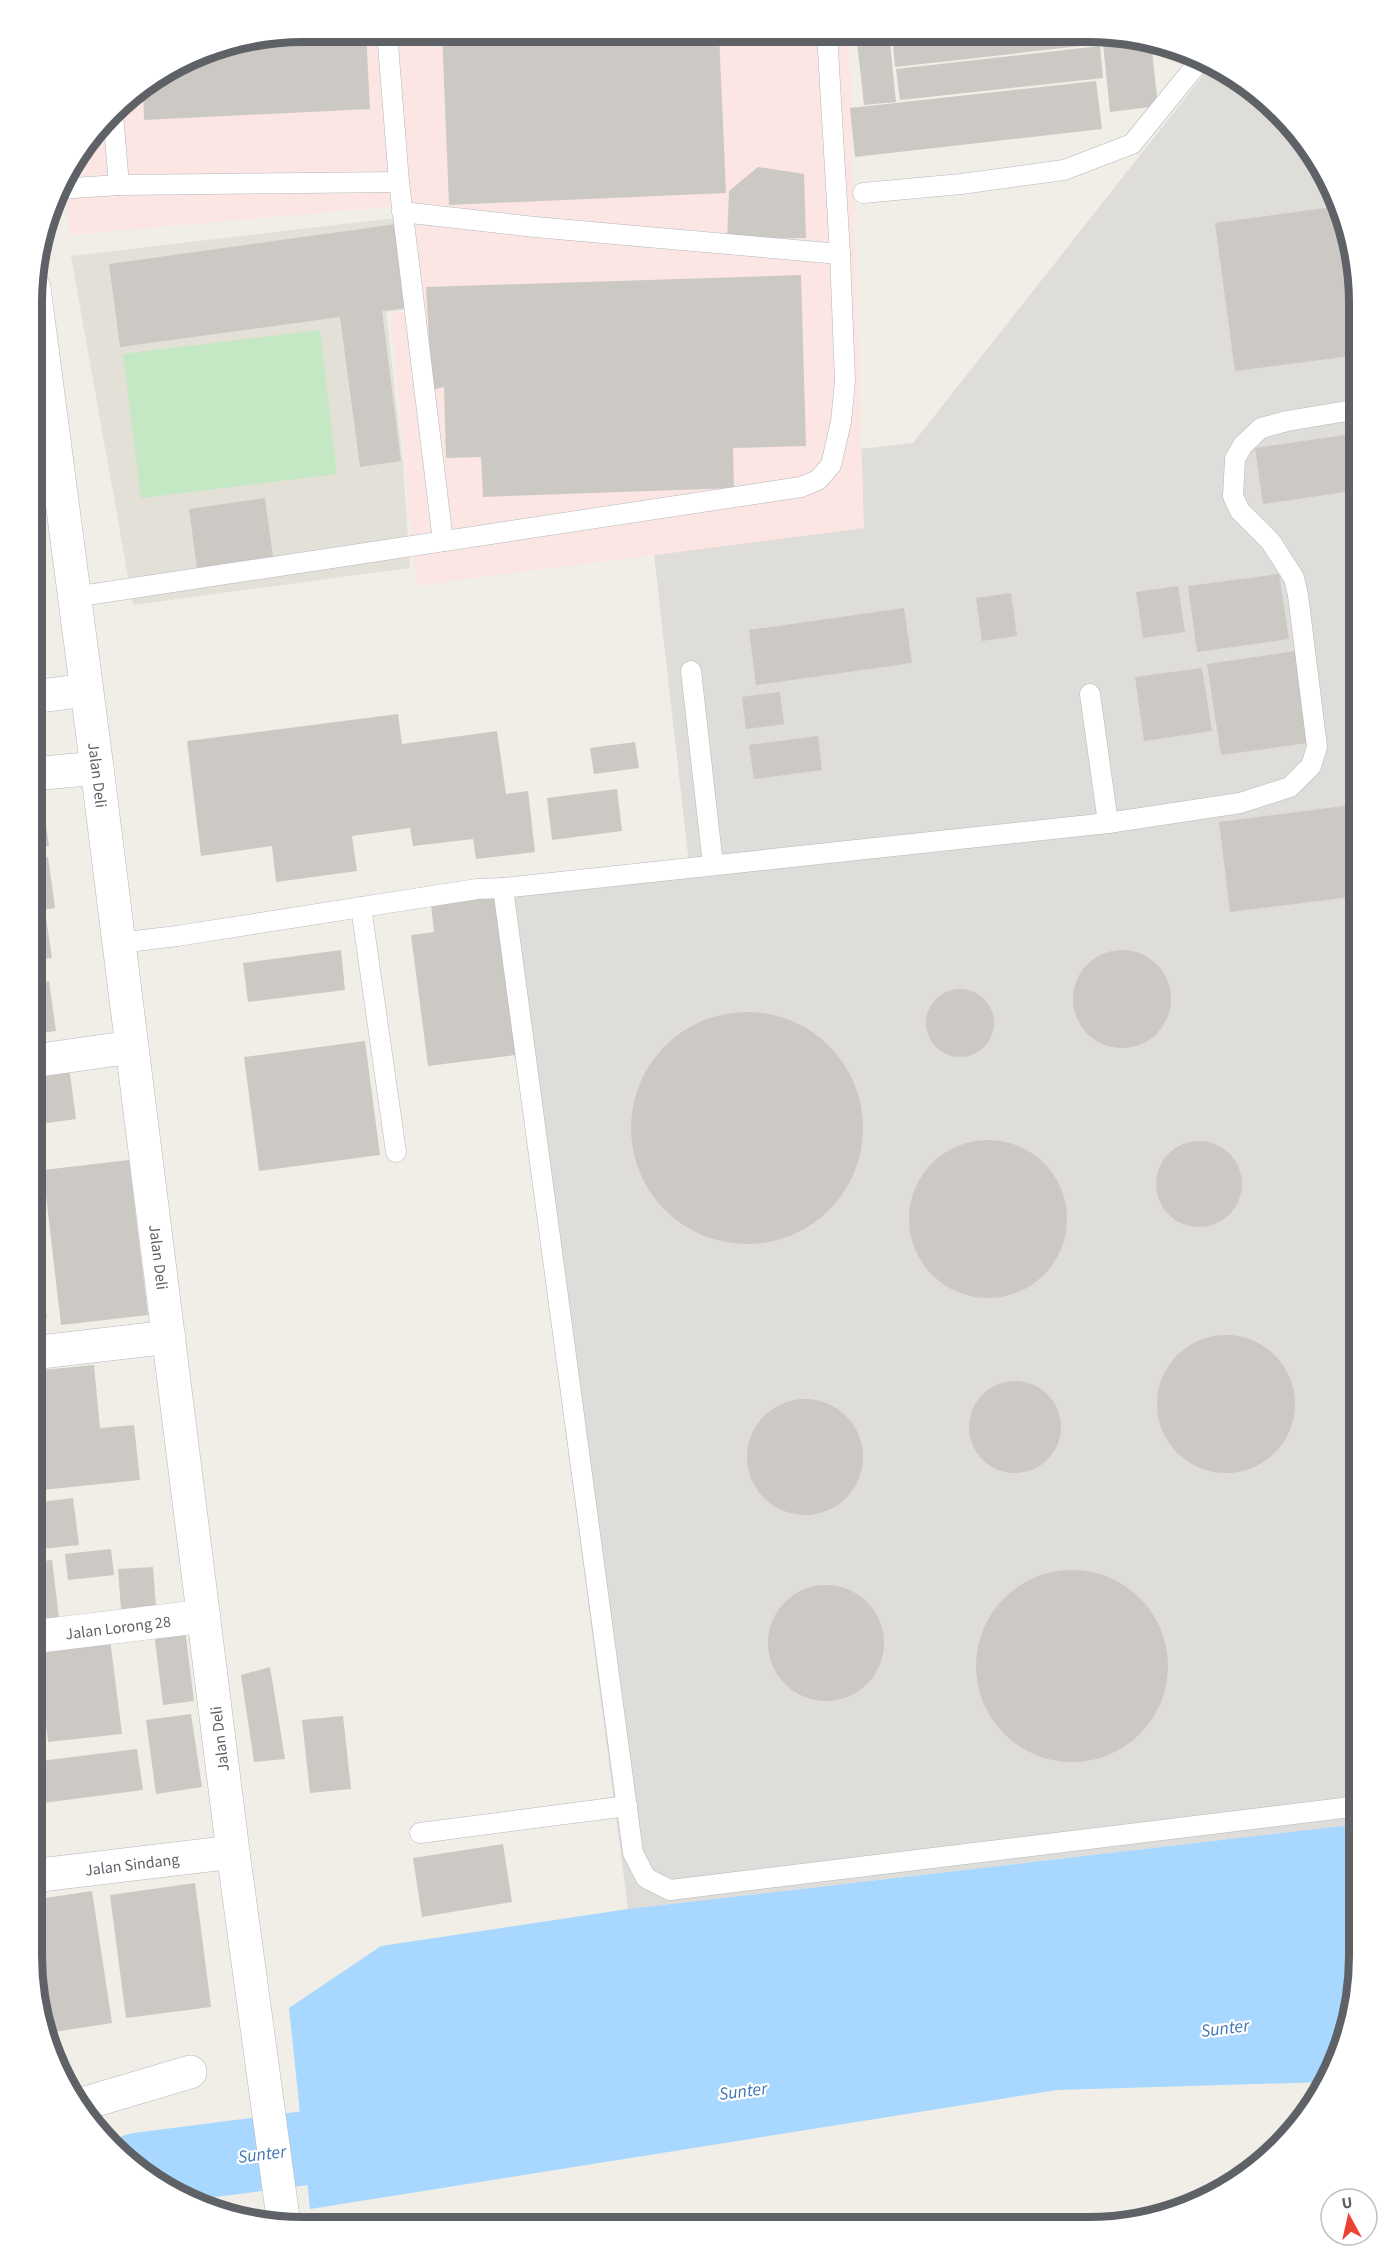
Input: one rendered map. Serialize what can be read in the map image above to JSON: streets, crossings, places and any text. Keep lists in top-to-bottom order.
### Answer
{
  "streets": {
    "street": ["Jalan Deli", "Jalan Lorong 28", "Jalan Sindang"]
  },
  "crossings": [
    ["Jalan Deli", "Jalan Lorong 28"],
    ["Jalan Deli", "Jalan Sindang"]
  ],
  "water": ["Sunter"],
  "north": "top"
}
